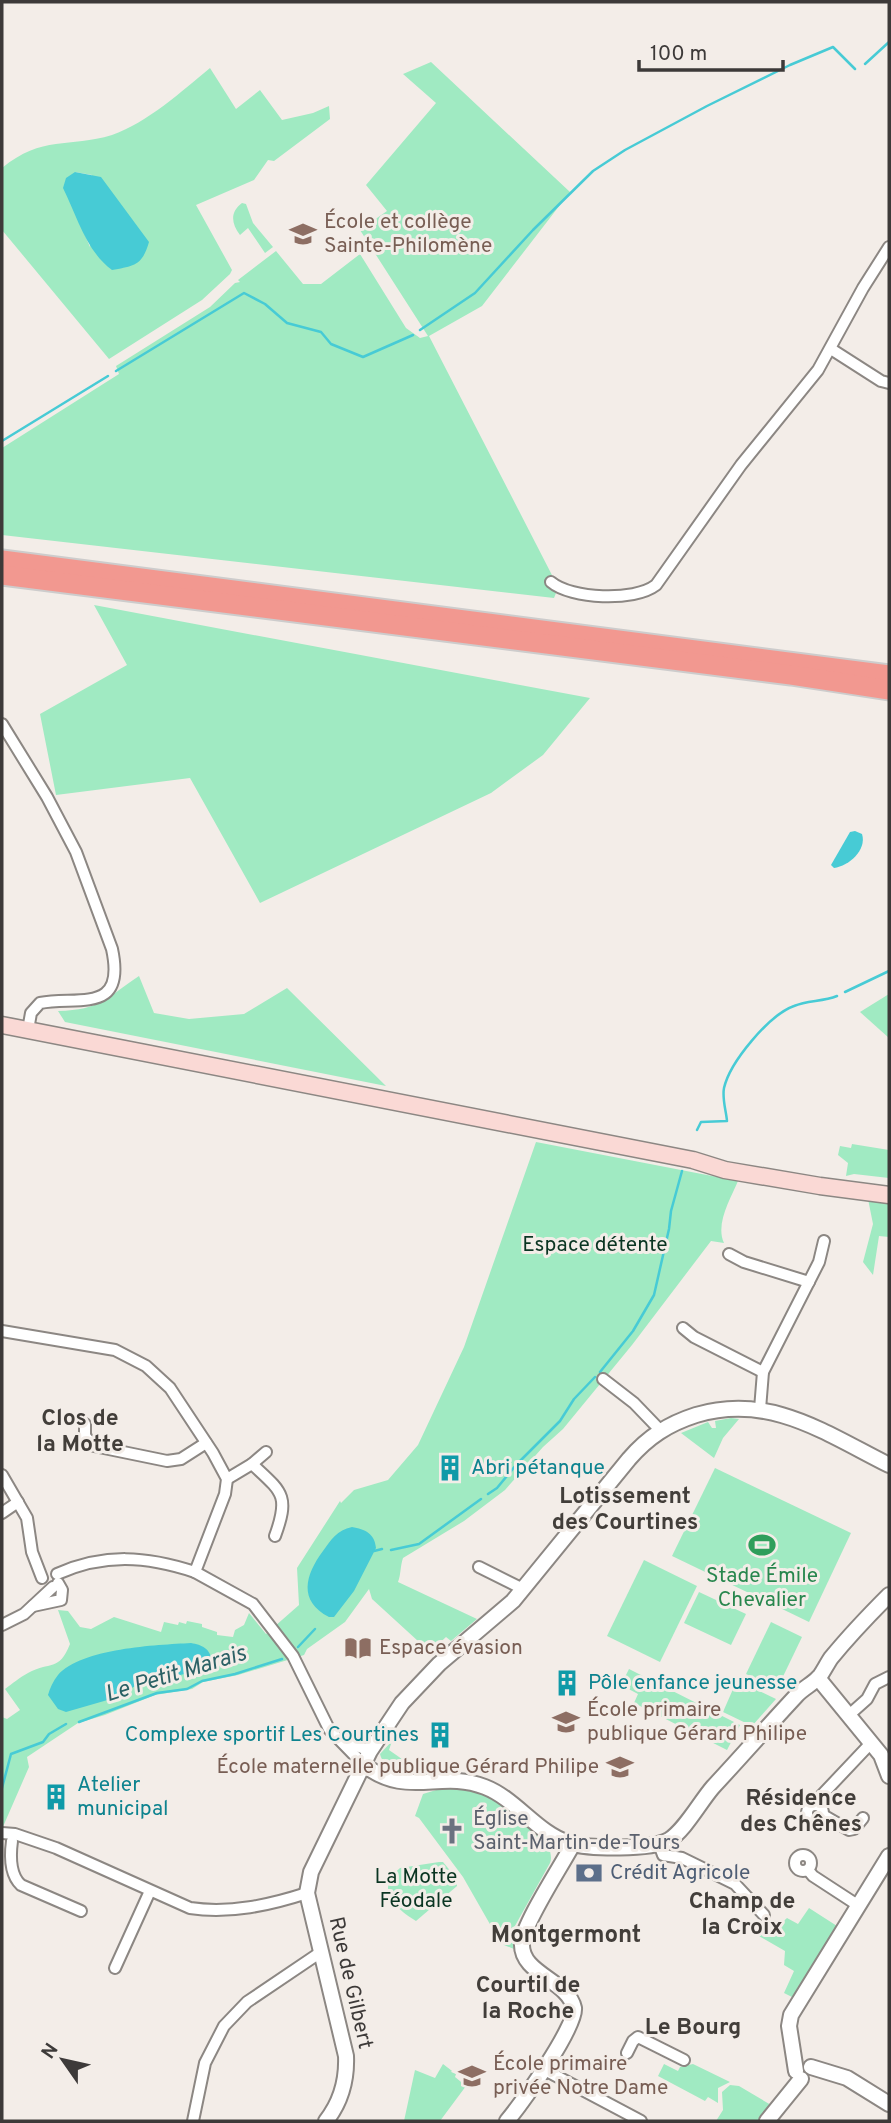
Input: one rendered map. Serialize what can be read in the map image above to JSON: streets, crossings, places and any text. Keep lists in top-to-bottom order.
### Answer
{
  "streets": {
    "street": ["Rue de Gilbert"]
  },
  "districts": [
    "Clos de la Motte",
    "Lotissement des Courtines",
    "Résidence des Chênes",
    "Champ de la Croix",
    "Montgermont",
    "Courtil de la Roche",
    "Le Bourg"
  ],
  "water": ["Le Petit Marais"],
  "parks": ["Espace détente", "La Motte Féodale"],
  "places": {
    "school or university": [
      "École et collège Sainte-Philomène",
      "École primaire publique Gérard Philipe",
      "École maternelle publique Gérard Philipe",
      "École primaire privée Notre Dame"
    ],
    "building": [
      "Abri pétanque",
      "Pôle enfance jeunesse",
      "Complexe sportif Les Courtines",
      "Atelier municipal"
    ],
    "sports": ["Stade Émile Chevalier"],
    "library": ["Espace évasion"],
    "church": ["Église Saint-Martin-de-Tours"],
    "bank": ["Crédit Agricole"]
  },
  "scale_bar": "100 m",
  "north": "top left"
}
